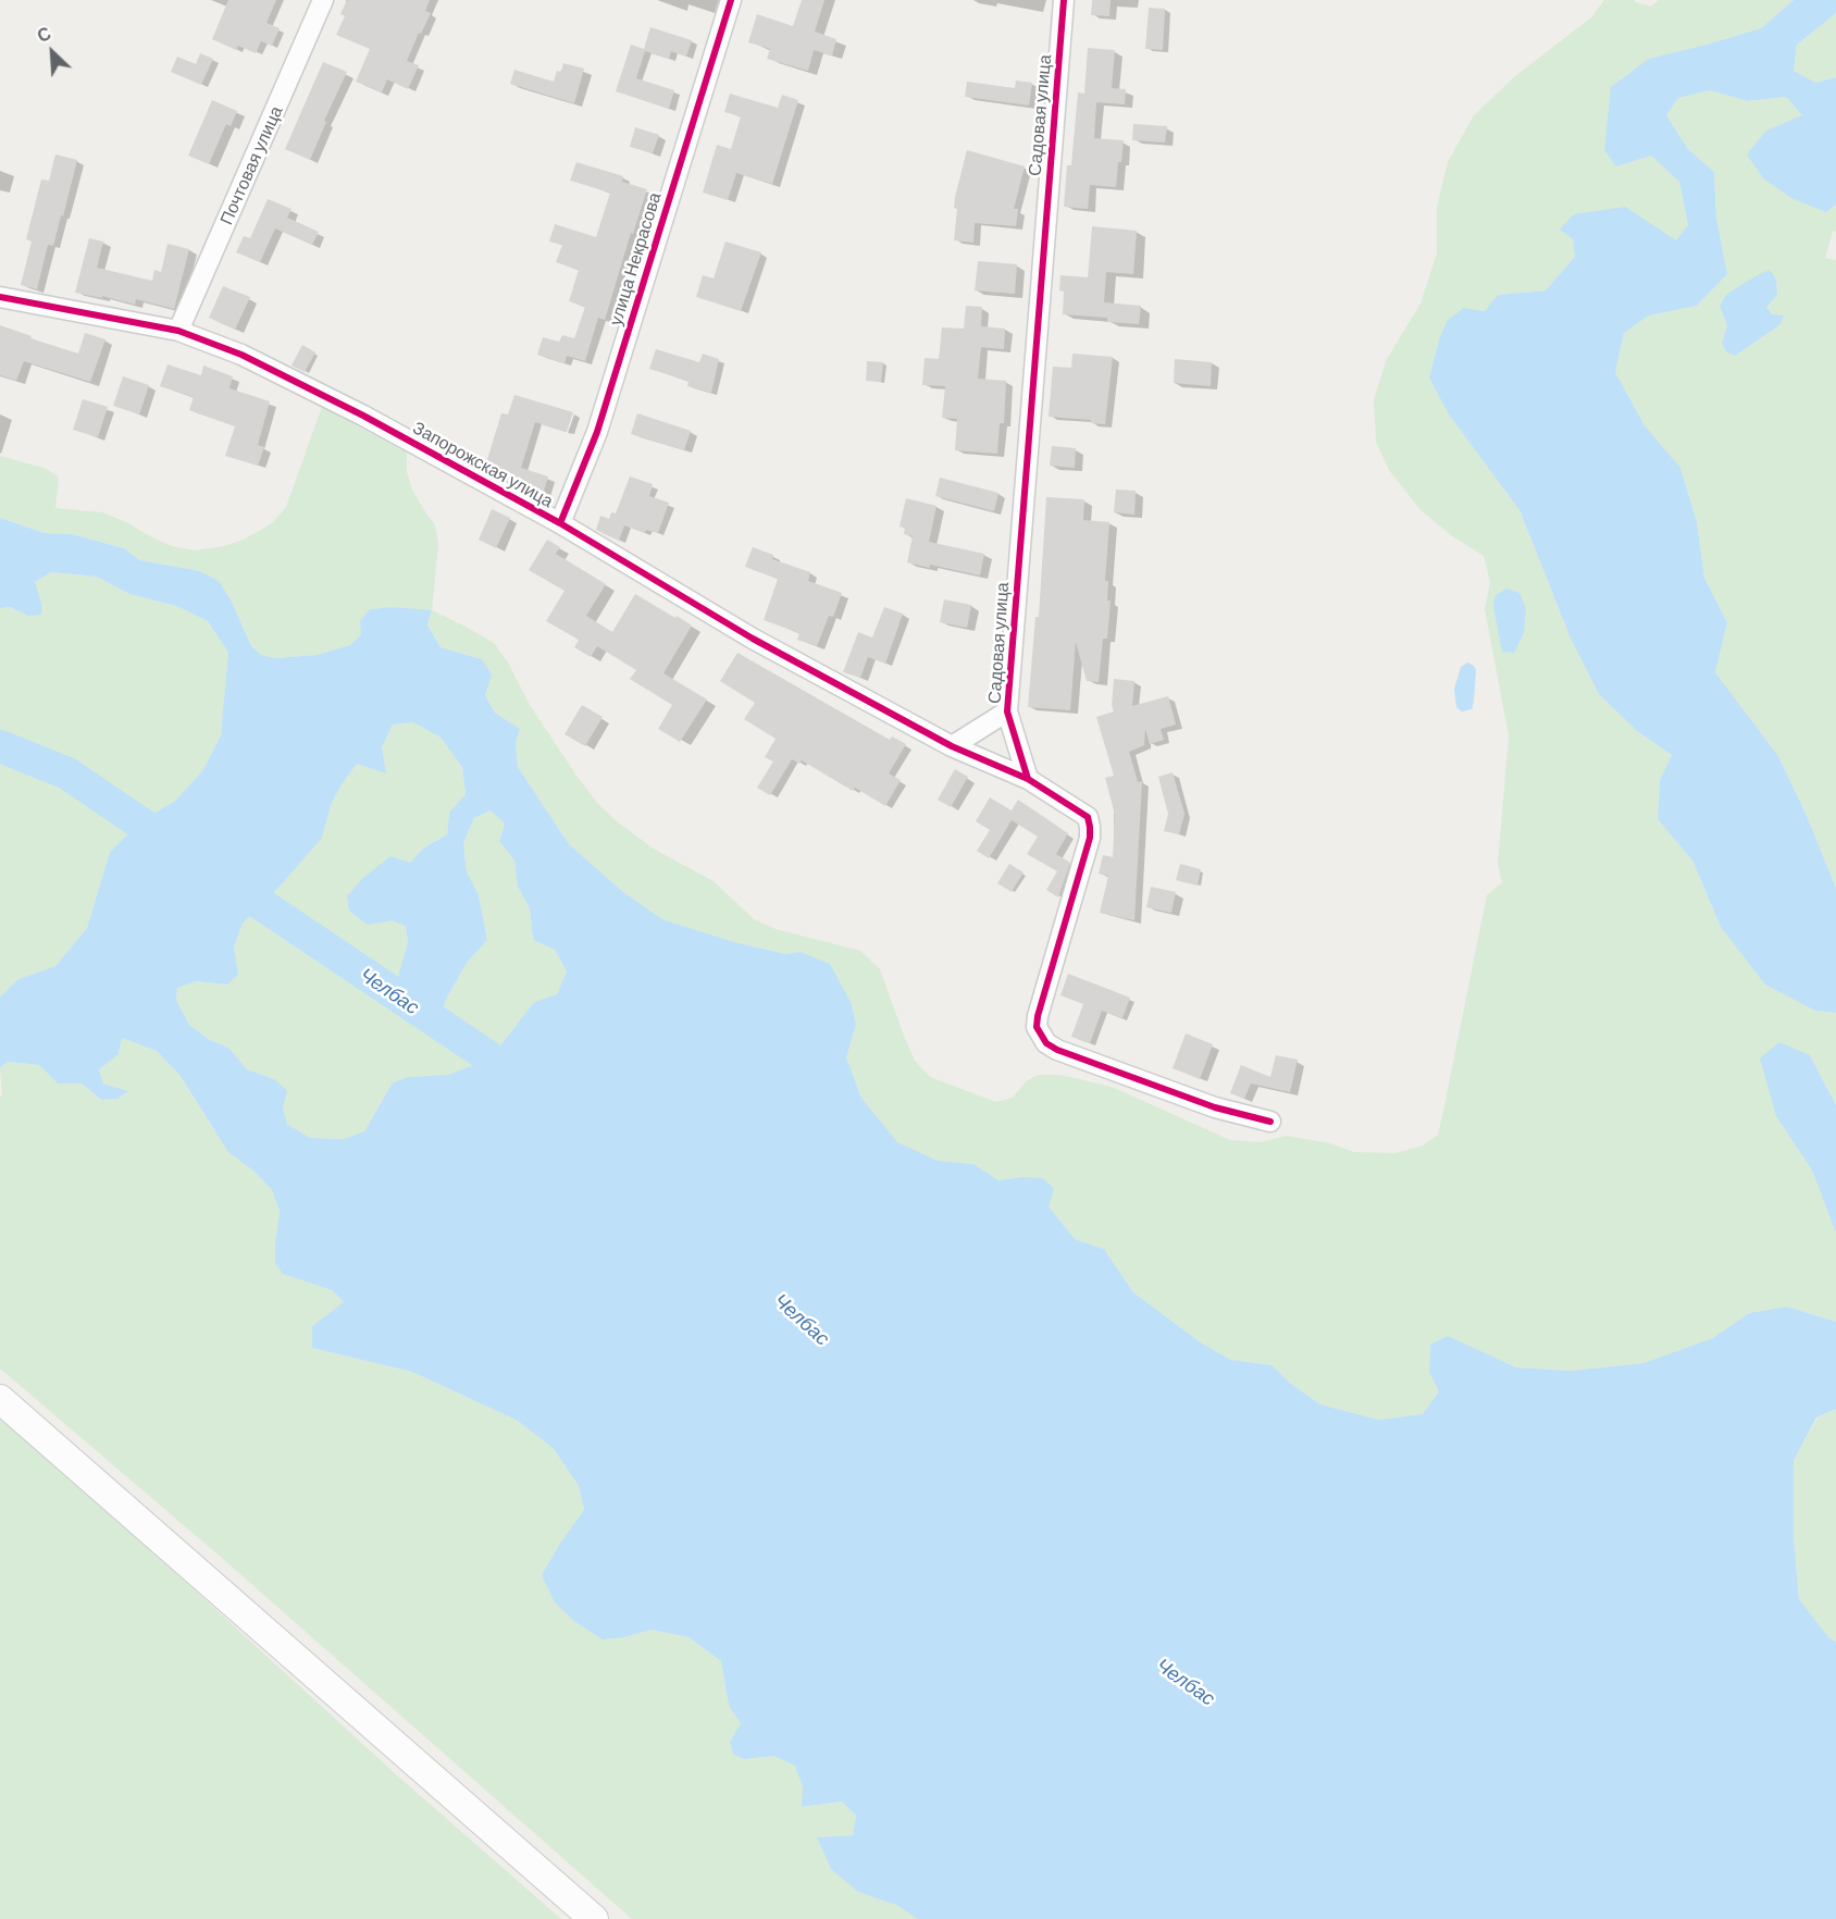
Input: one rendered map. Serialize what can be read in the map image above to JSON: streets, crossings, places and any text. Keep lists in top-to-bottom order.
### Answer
{
  "streets": {
    "street": [
      "Садовая улица",
      "Почтовая улица",
      "улица Некрасова",
      "Запорожская улица"
    ]
  },
  "crossings": [
    ["Садовая улица", "Запорожская улица"],
    ["Почтовая улица", "Запорожская улица"],
    ["улица Некрасова", "Запорожская улица"]
  ],
  "water": ["Челбас"],
  "north": "top left"
}
